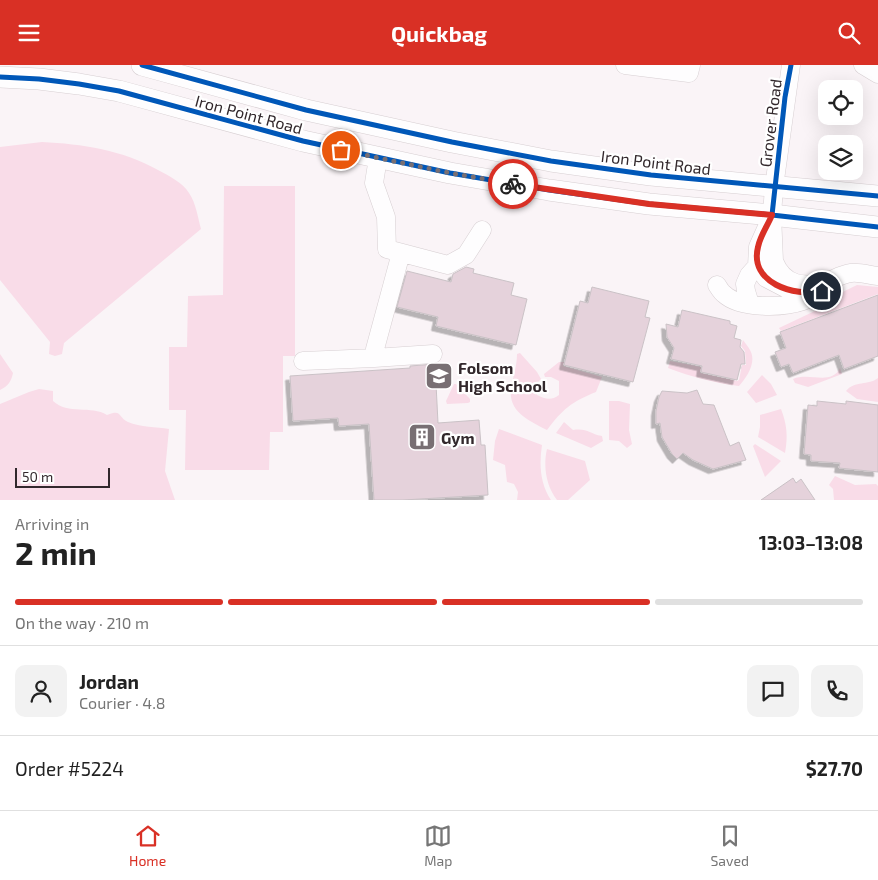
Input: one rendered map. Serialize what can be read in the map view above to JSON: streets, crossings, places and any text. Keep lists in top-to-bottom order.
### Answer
{
  "streets": {
    "main road": ["Iron Point Road"],
    "street": ["Grover Road"]
  },
  "crossings": [
    ["Iron Point Road", "Grover Road"]
  ],
  "places": {
    "school or university": ["Folsom High School"],
    "building": ["Gym"]
  },
  "scale_bar": "50 m",
  "page": {
    "header": "Quickbag",
    "scale": "50 m",
    "heading": ["2 min", "Arriving in", "13:03–13:08"],
    "panel": [
      "Jordan",
      "Courier · 4.8",
      "Order #5224",
      "$27.70"
    ],
    "bar": "On the way · 210 m",
    "tabs": ["Home", "Map", "Saved"]
  }
}
